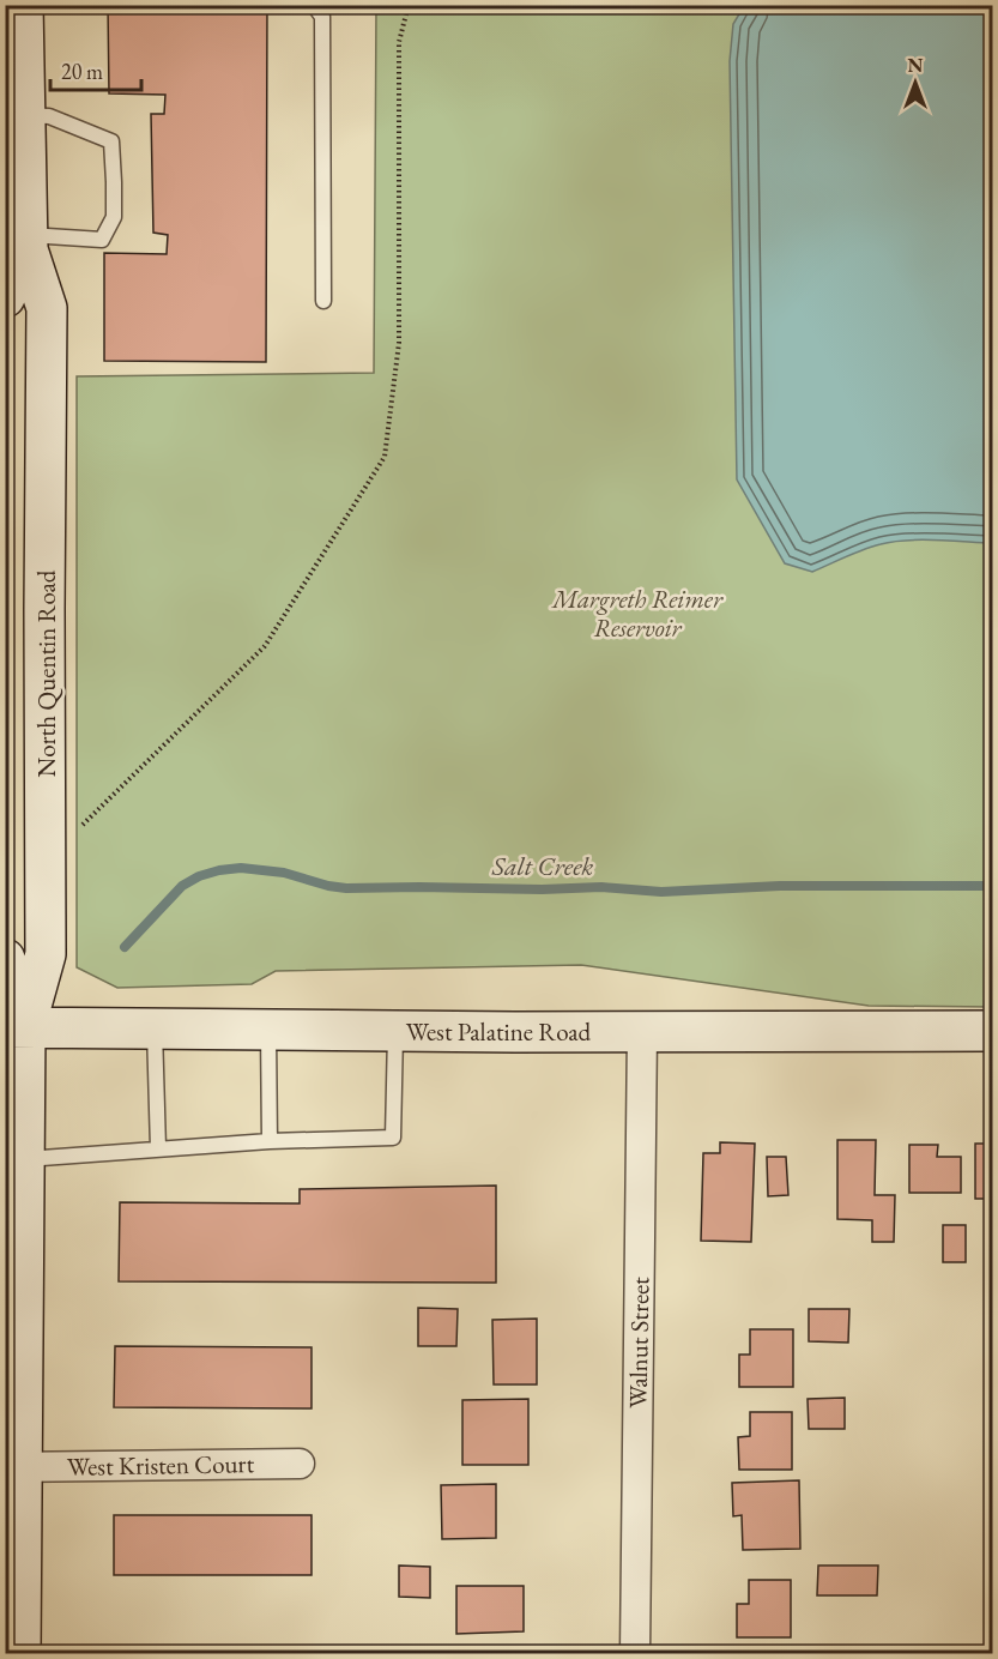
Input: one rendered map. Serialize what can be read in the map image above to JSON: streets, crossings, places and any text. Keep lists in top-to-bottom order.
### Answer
{
  "streets": {
    "main road": ["North Quentin Road", "West Palatine Road"],
    "street": ["Walnut Street", "West Kristen Court"]
  },
  "crossings": [
    ["North Quentin Road", "West Palatine Road"],
    ["West Palatine Road", "Walnut Street"]
  ],
  "water": ["Salt Creek"],
  "parks": ["Margreth Reimer Reservoir"],
  "scale_bar": "20 m",
  "north": "top"
}
